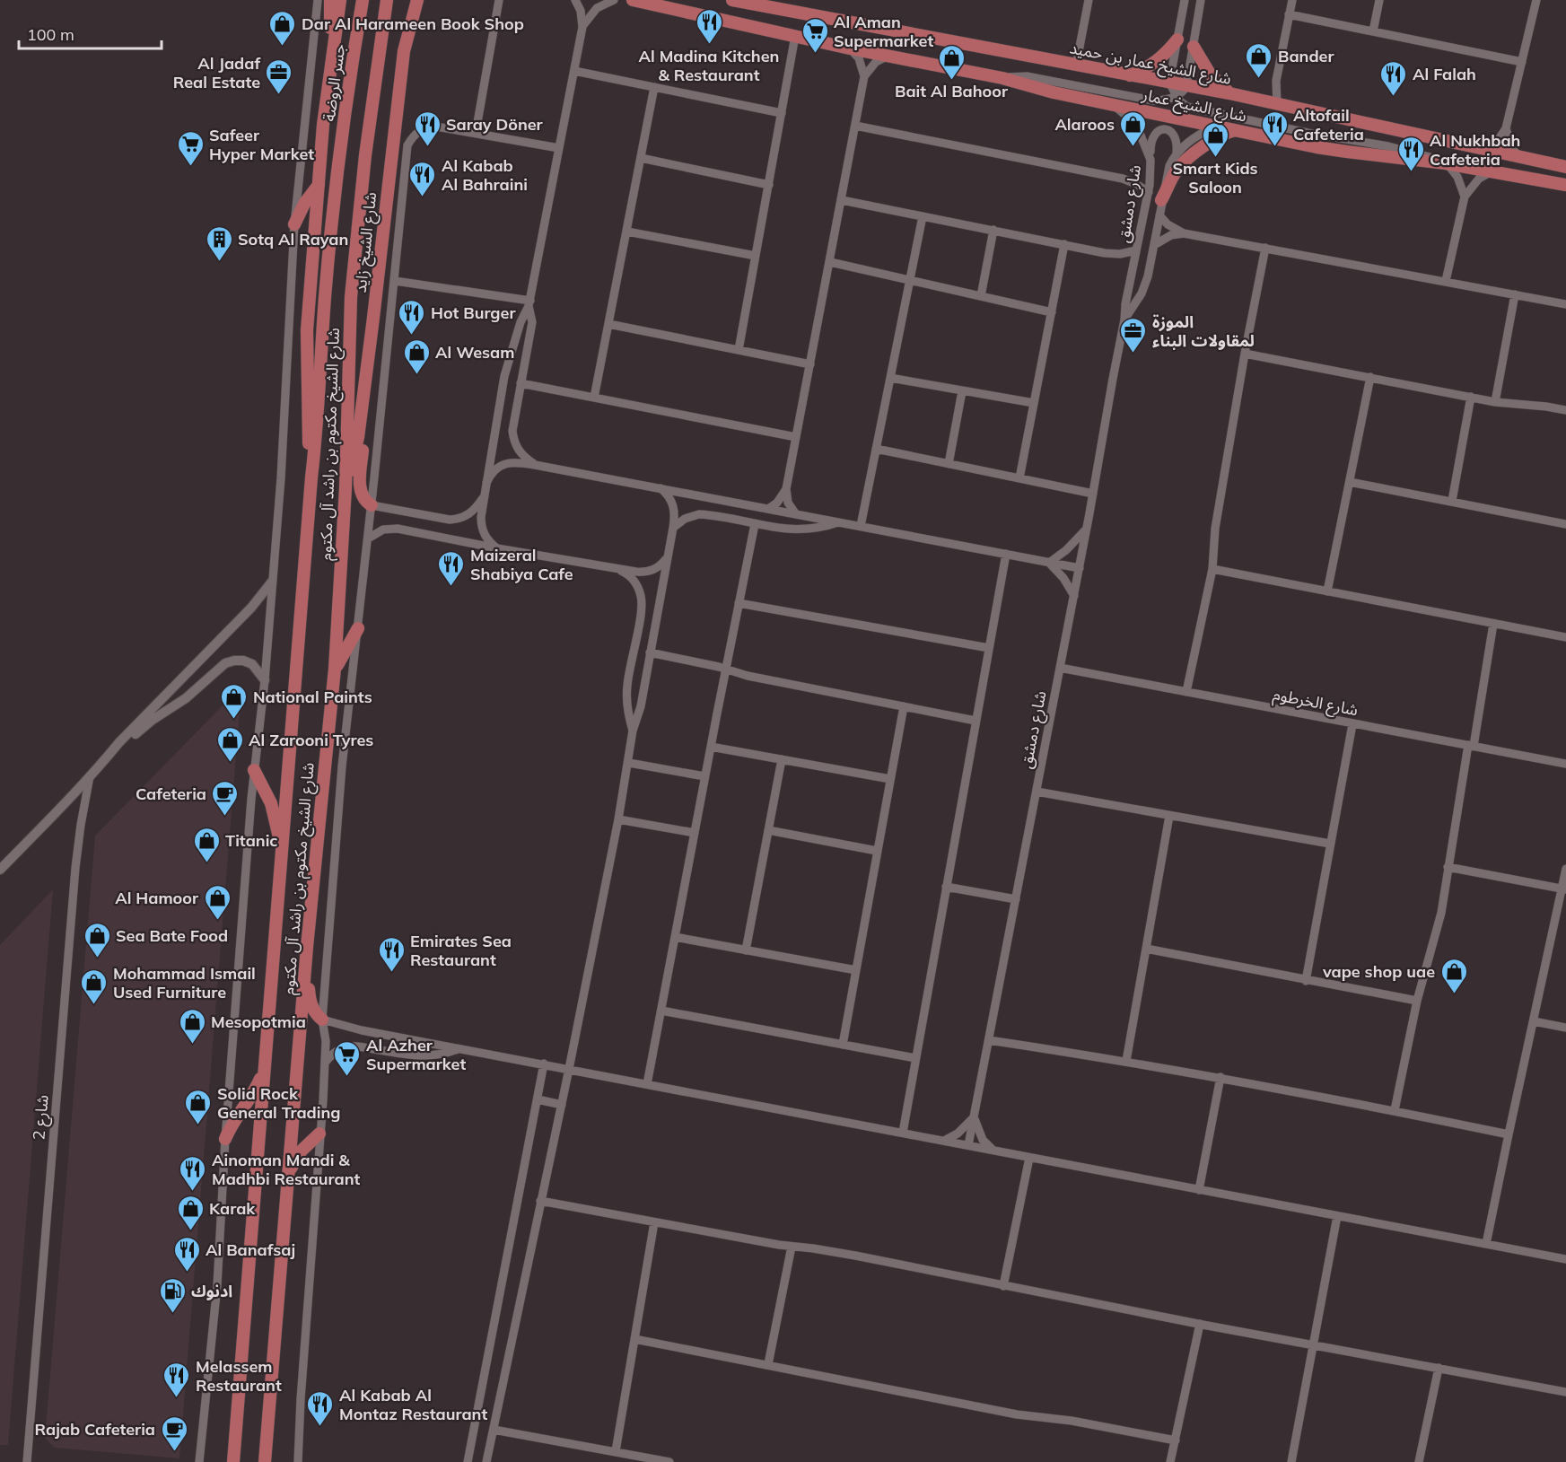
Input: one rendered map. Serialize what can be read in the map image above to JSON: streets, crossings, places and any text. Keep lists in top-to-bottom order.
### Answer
{
  "streets": {
    "main road": [
      "شارع الشيخ عمار بن حميد",
      "جسر الروضة",
      "شارع الشيخ عمار",
      "شارع الشيخ زايد",
      "شارع الشيخ مكتوم بن راشد آل مكتوم"
    ],
    "street": ["شارع دمشق", "شارع الخرطوم", "شارع 2"]
  },
  "crossings": [
    ["جسر الروضة", "شارع الشيخ مكتوم بن راشد آل مكتوم"],
    ["شارع الشيخ عمار", "شارع دمشق"],
    ["شارع دمشق", "شارع الخرطوم"],
    ["شارع الشيخ زايد", "شارع الشيخ مكتوم بن راشد آل مكتوم"]
  ],
  "places": {
    "restaurant": [
      "Al Madina Kitchen & Restaurant",
      "Al Falah",
      "Saray Döner",
      "Altofail Cafeteria",
      "Al Nukhbah Cafeteria",
      "Al Kabab Al Bahraini",
      "Hot Burger",
      "Maizeral Shabiya Cafe",
      "Emirates Sea Restaurant",
      "Ainoman Mandi & Madhbi Restaurant",
      "Al Banafsaj",
      "Melassem Restaurant",
      "Al Kabab Al Montaz Restaurant"
    ],
    "shop": [
      "Dar Al Harameen Book Shop",
      "Bander",
      "Bait Al Bahoor",
      "Alaroos",
      "Smart Kids Saloon",
      "Al Wesam",
      "National Paints",
      "Al Zarooni Tyres",
      "Titanic",
      "Al Hamoor",
      "Sea Bate Food",
      "vape shop uae",
      "Mohammad Ismail Used Furniture",
      "Mesopotmia",
      "Solid Rock General Trading",
      "Karak"
    ],
    "supermarket": ["Al Aman Supermarket", "Safeer Hyper Market", "Al Azher Supermarket"],
    "office": ["Al Jadaf Real Estate", "الموزة لمقاولات البناء"],
    "building": ["Sotq Al Rayan"],
    "cafe": ["Cafeteria", "Rajab Cafeteria"],
    "fuel station": ["ادنوك"]
  },
  "scale_bar": "100 m"
}
